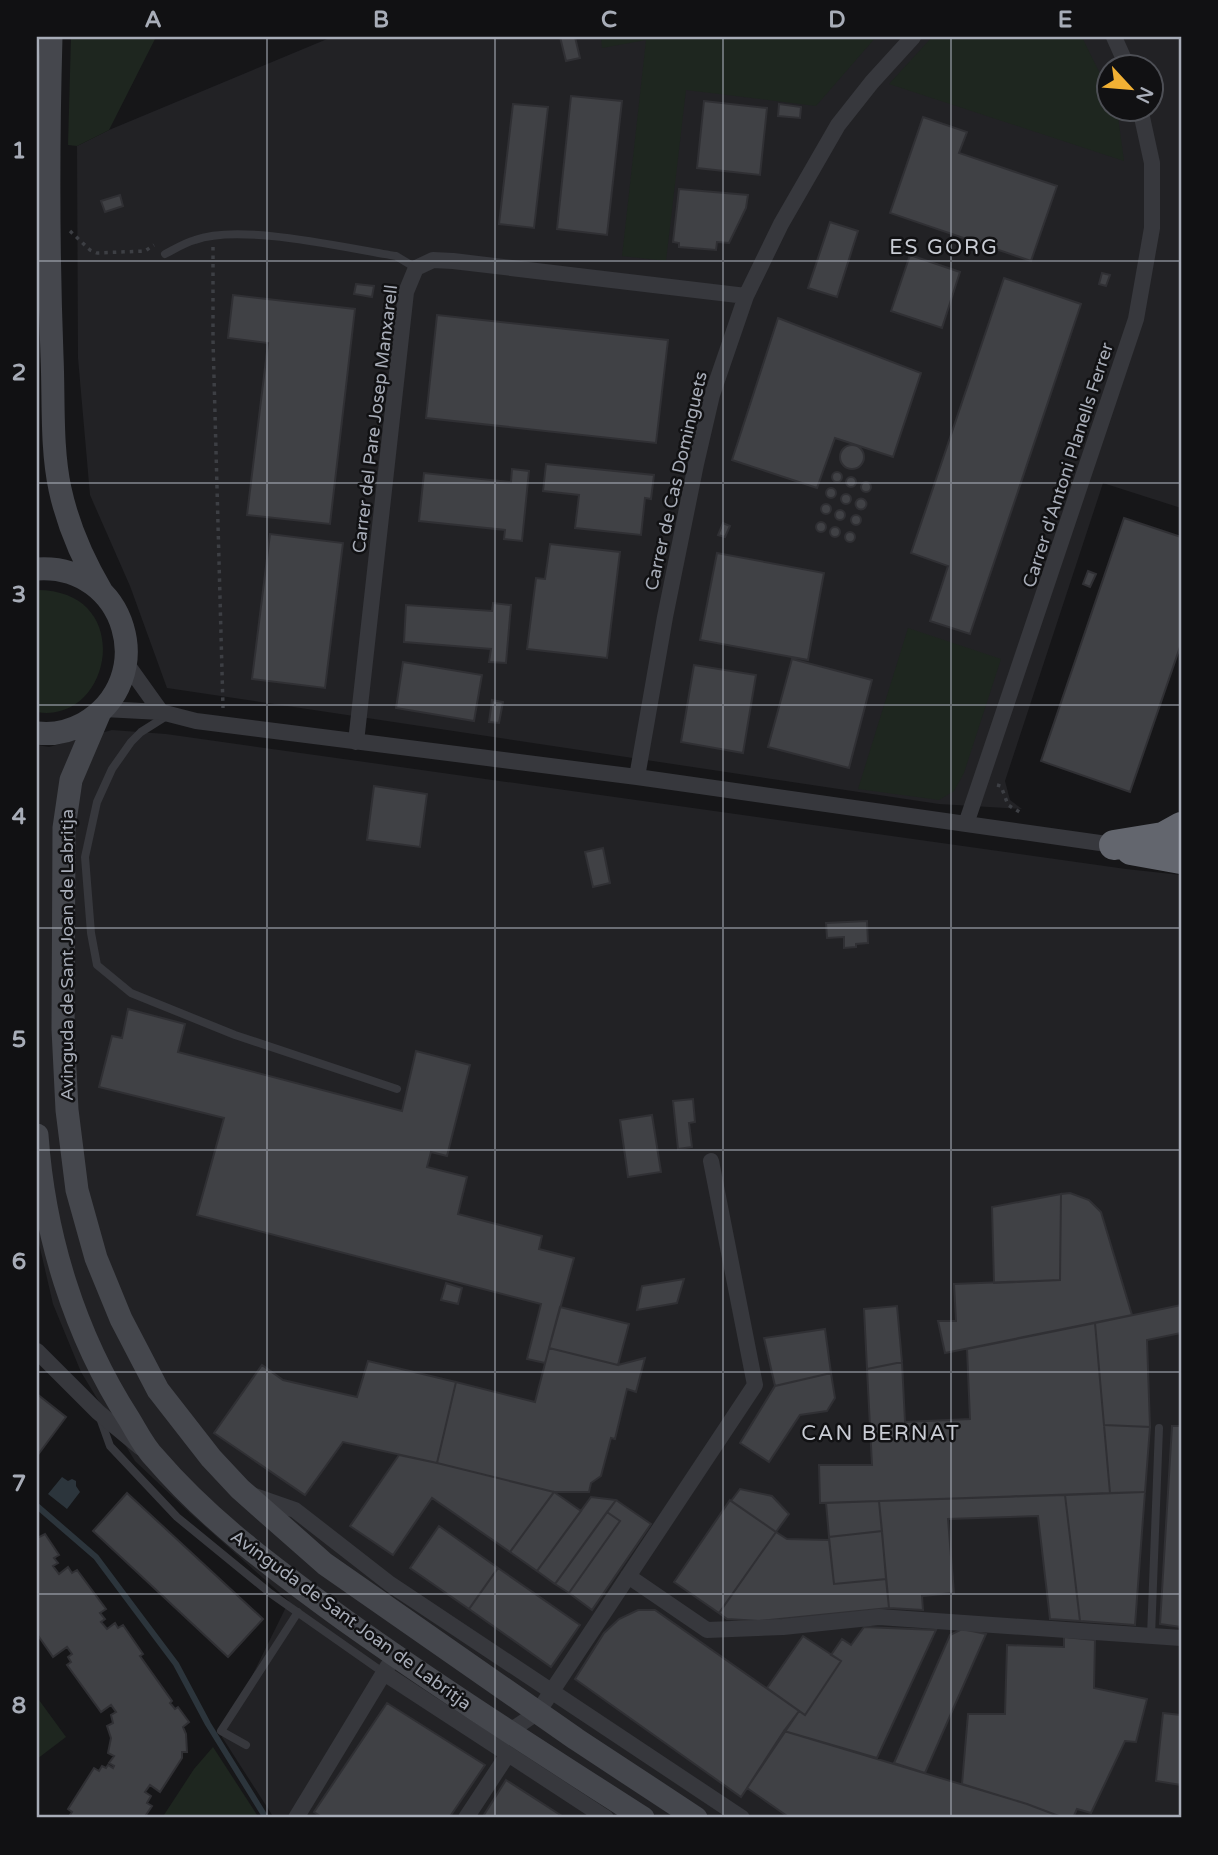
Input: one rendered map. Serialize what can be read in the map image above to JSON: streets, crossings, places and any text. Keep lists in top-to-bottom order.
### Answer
{
  "streets": {
    "main road": ["Avinguda de Sant Joan de Labritja"],
    "street": ["Carrer del Pare Josep Manxarell", "Carrer d'Antoni Planells Ferrer", "Carrer de Cas Dominguets"]
  },
  "crossings": [
    ["Carrer del Pare Josep Manxarell", "Carrer de Cas Dominguets"]
  ],
  "districts": ["ES GORG", "CAN BERNAT"],
  "north": "bottom right",
  "grid": {
    "columns": [
      "A",
      "B",
      "C",
      "D",
      "E"
    ],
    "rows": [
      "1",
      "2",
      "3",
      "4",
      "5",
      "6",
      "7",
      "8"
    ]
  }
}
